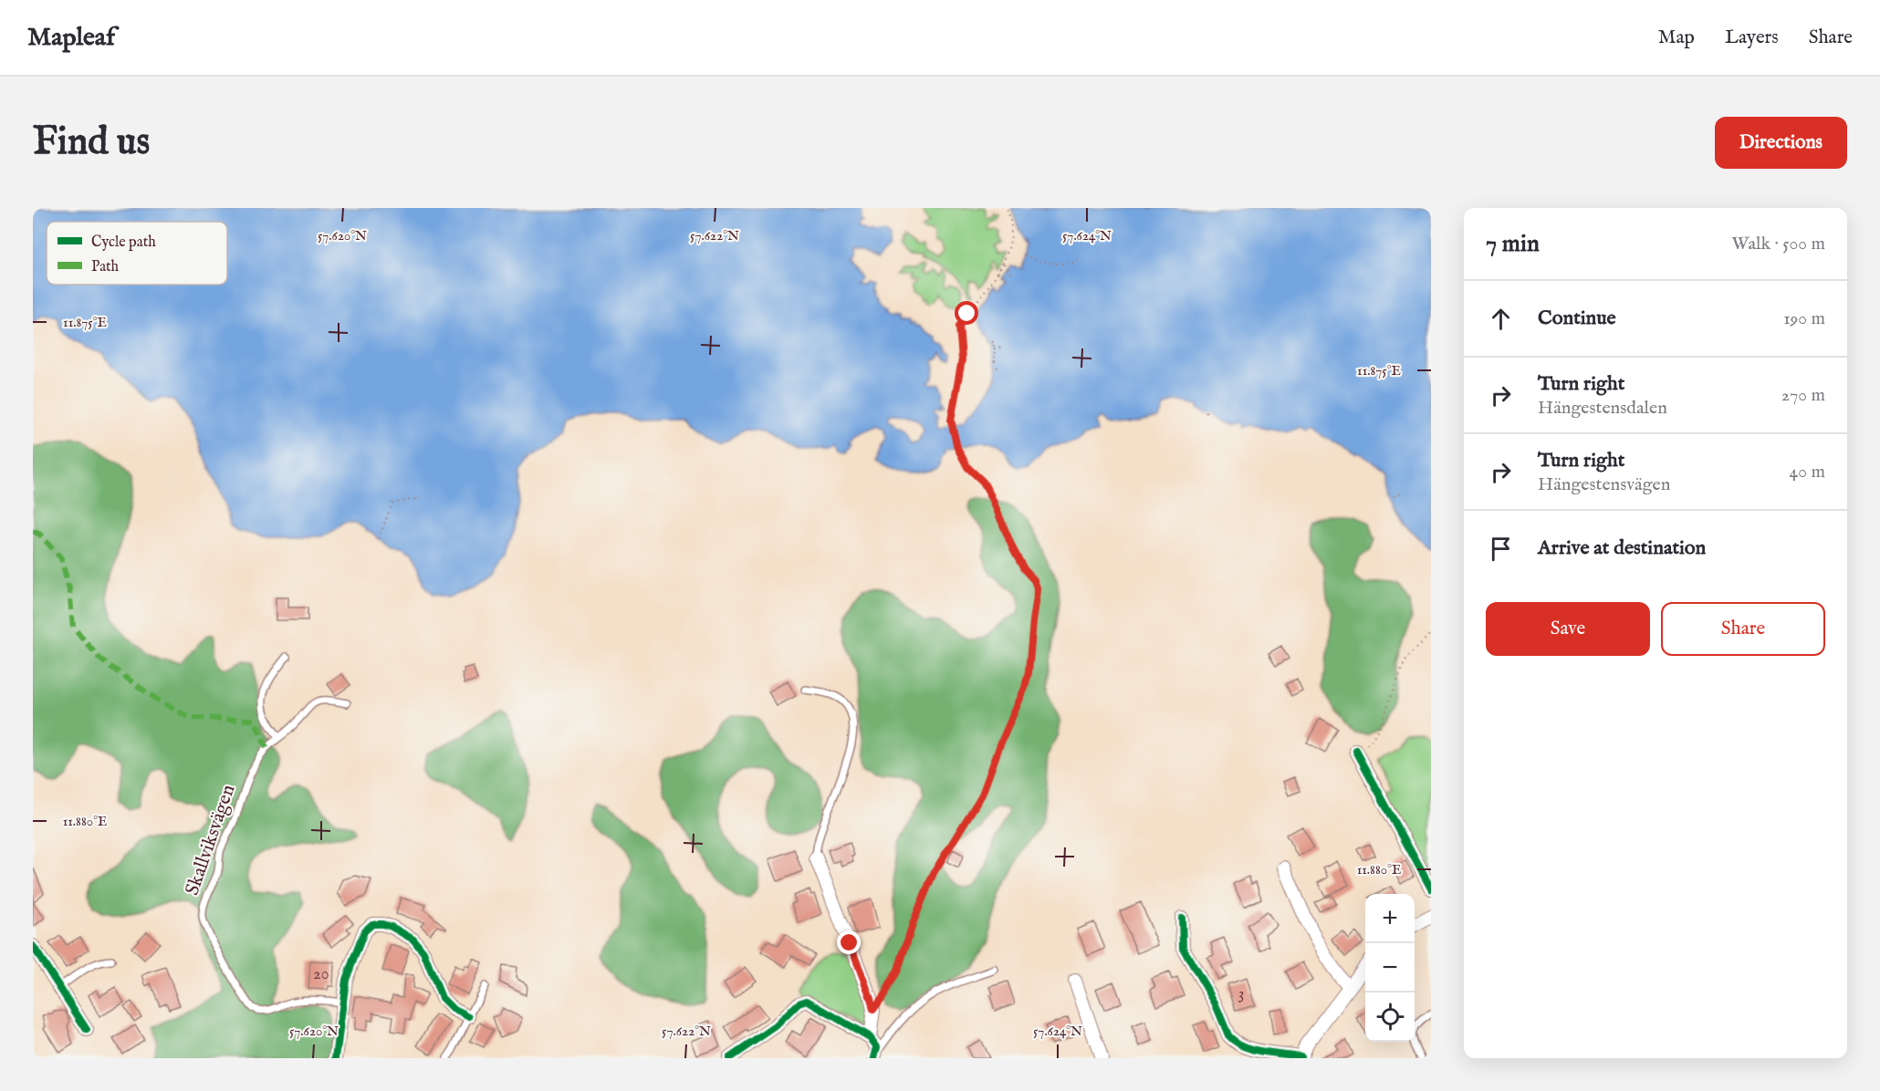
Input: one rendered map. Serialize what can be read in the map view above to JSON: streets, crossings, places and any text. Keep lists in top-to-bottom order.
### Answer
{
  "streets": {
    "lane": ["Skallviksvägen"]
  },
  "house_numbers": ["20", "3"],
  "legend": ["Cycle path", "Path"],
  "page": {
    "header": "Mapleaf",
    "nav": ["Map", "Layers", "Share"],
    "buttons": [
      "Directions",
      ["Save", "Share"]
    ],
    "title": "Find us",
    "heading": ["7 min", "Walk · 500 m"],
    "list": [
      ["Continue", "190 m"],
      ["Turn right", "Hängestensdalen", "270 m"],
      ["Turn right", "Hängestensvägen", "40 m"],
      "Arrive at destination"
    ],
    "map_buttons": ["+", "−"]
  },
  "coordinates": [
    "57.620°N",
    "57.622°N",
    "57.624°N",
    "11.875°E",
    "11.880°E"
  ]
}
